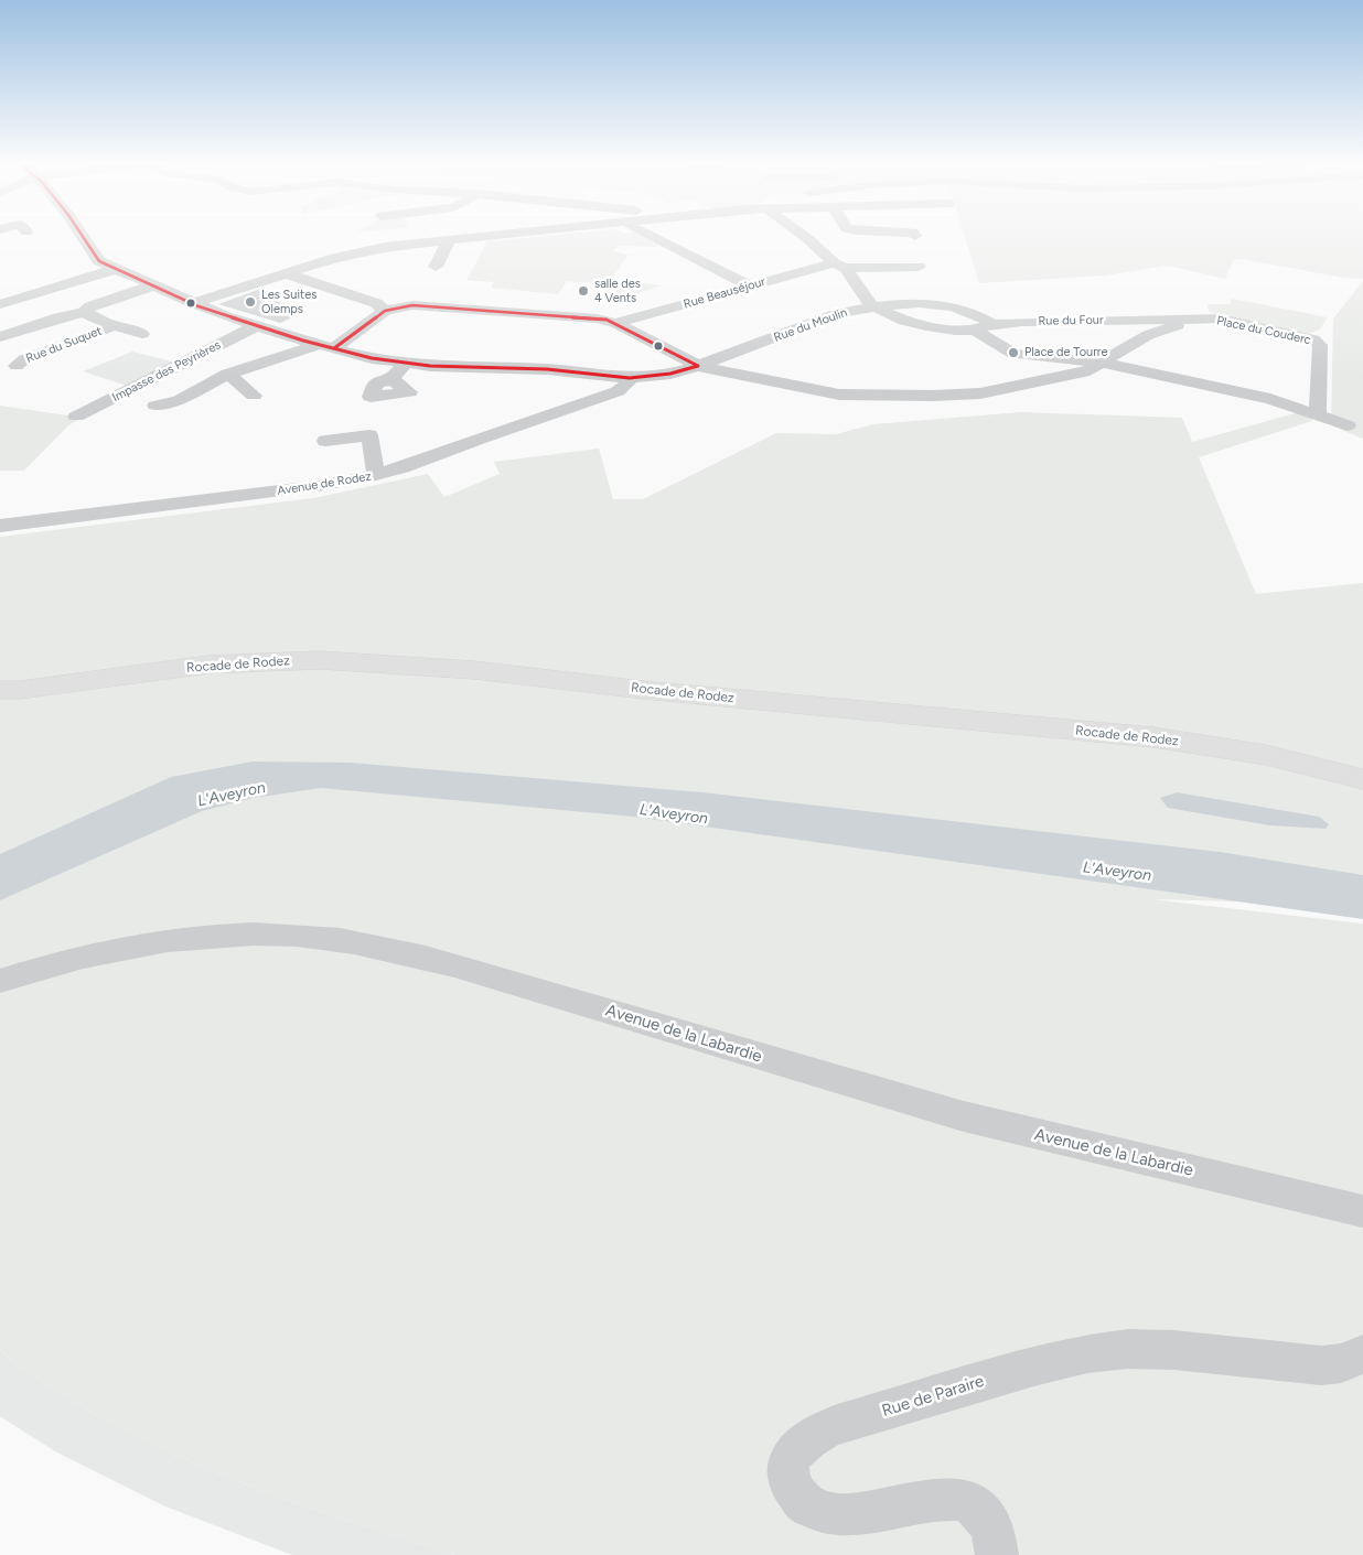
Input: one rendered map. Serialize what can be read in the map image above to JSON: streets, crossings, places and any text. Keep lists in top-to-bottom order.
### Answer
{
  "streets": {
    "highway": ["Rocade de Rodez"],
    "street": [
      "Rue Beauséjour",
      "Rue du Four",
      "Rue du Moulin",
      "Place du Couderc",
      "Rue du Suquet",
      "Impasse des Peyrières",
      "Avenue de Rodez",
      "Avenue de la Labardie",
      "Rue de Paraire"
    ]
  },
  "crossings": [
    ["Rue du Four", "Rue du Moulin"],
    ["Rue du Four", "Place du Couderc"],
    ["Rue du Moulin", "Place du Couderc"],
    ["Rue du Moulin", "Rue du Suquet"],
    ["Rue du Moulin", "Impasse des Peyrières"],
    ["Rue du Moulin", "Avenue de Rodez"]
  ],
  "water": ["L'Aveyron"],
  "places": ["salle des 4 Vents", "Les Suites Olemps", "Place de Tourre"]
}
